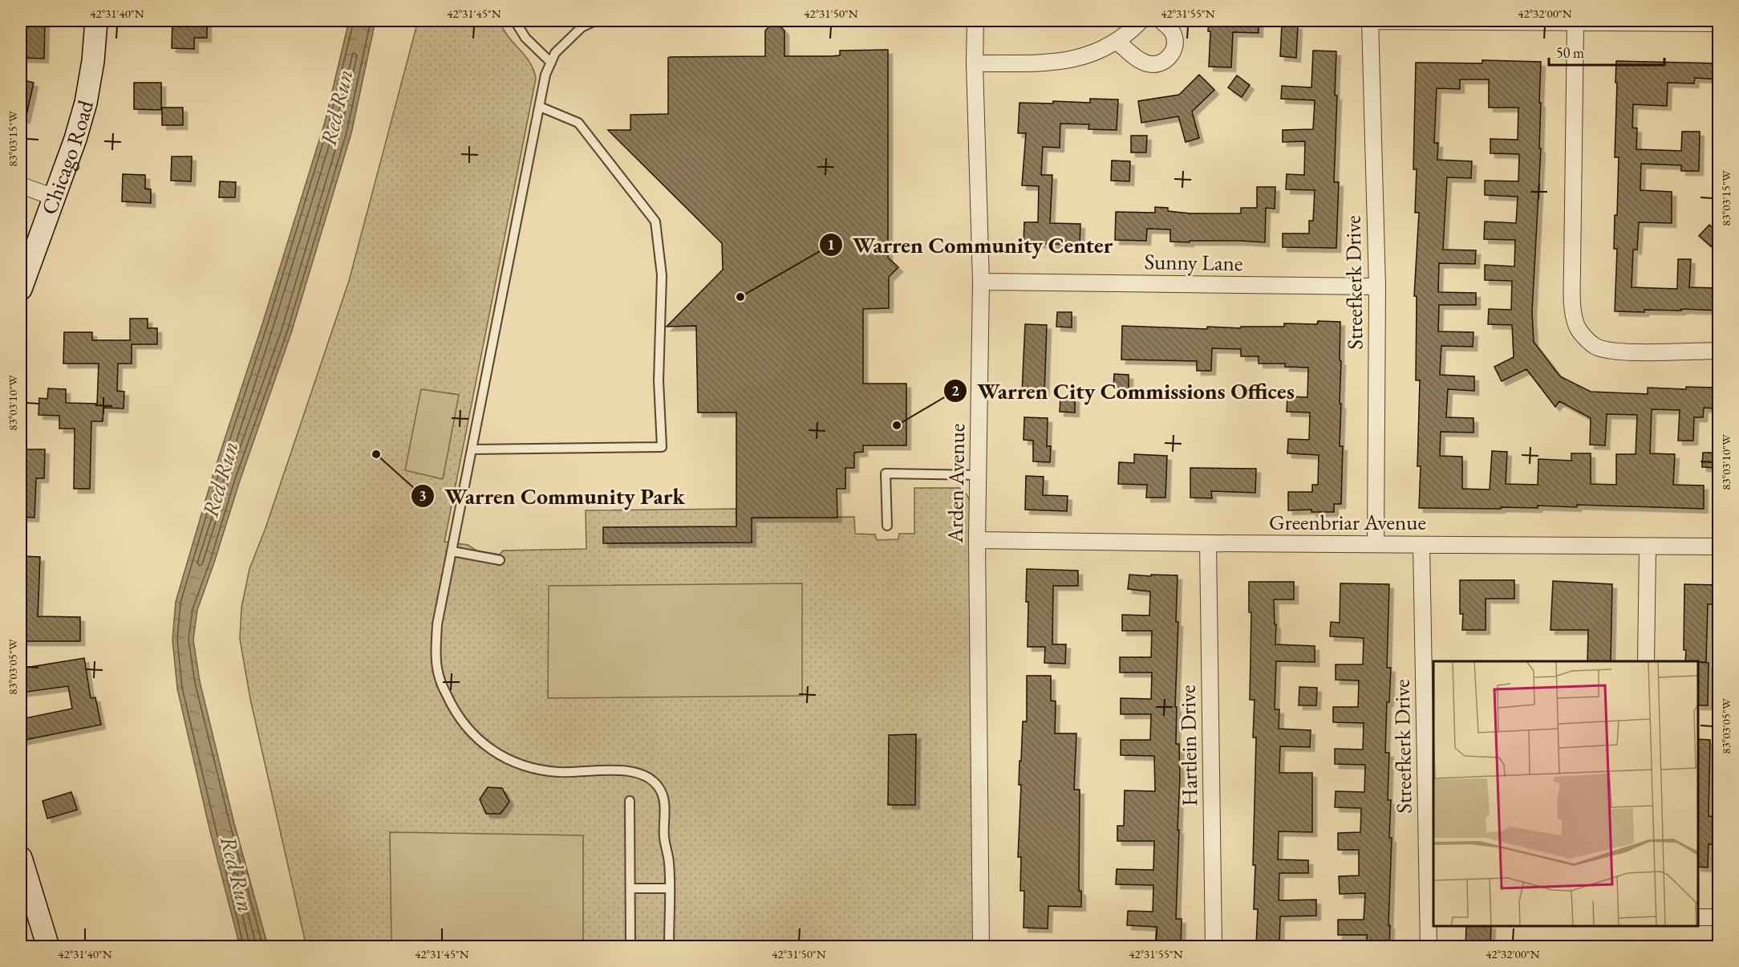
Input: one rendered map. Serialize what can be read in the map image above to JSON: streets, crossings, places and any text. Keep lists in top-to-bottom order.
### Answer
{
  "streets": {
    "street": [
      "Chicago Road",
      "Sunny Lane",
      "Streefkerk Drive",
      "Arden Avenue",
      "Greenbriar Avenue",
      "Hartlein Drive"
    ]
  },
  "crossings": [
    ["Sunny Lane", "Streefkerk Drive"],
    ["Sunny Lane", "Arden Avenue"],
    ["Streefkerk Drive", "Greenbriar Avenue"],
    ["Arden Avenue", "Greenbriar Avenue"],
    ["Greenbriar Avenue", "Hartlein Drive"]
  ],
  "water": ["Red Run"],
  "places": ["Warren Community Center", "Warren City Commissions Offices", "Warren Community Park"],
  "scale_bar": "50 m",
  "coordinates": [
    "42°31'40\"N",
    "42°31'45\"N",
    "42°31'50\"N",
    "42°31'55\"N",
    "42°32'00\"N",
    "83°03'15\"W",
    "83°03'10\"W",
    "83°03'05\"W"
  ]
}
